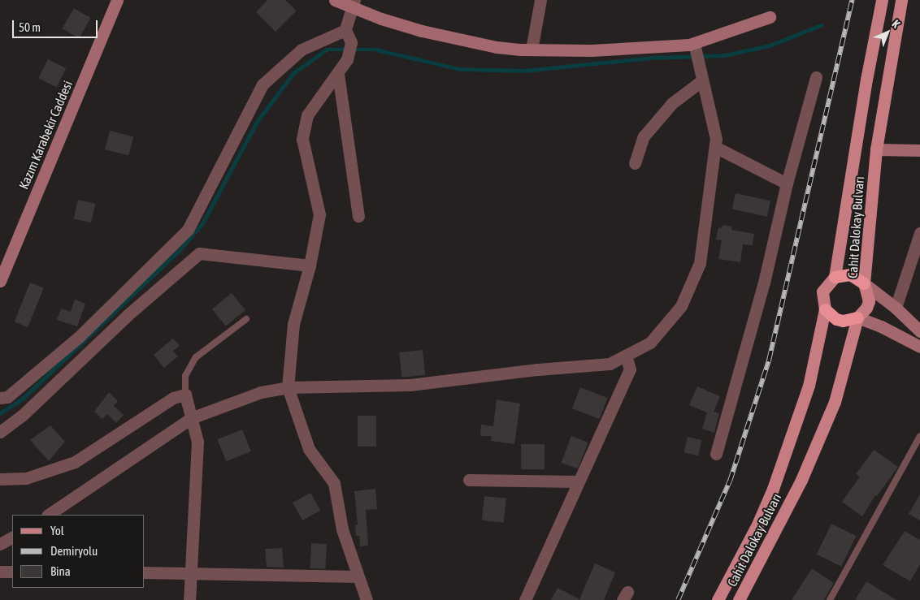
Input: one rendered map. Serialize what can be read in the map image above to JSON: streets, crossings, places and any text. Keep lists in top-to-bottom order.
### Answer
{
  "streets": {
    "main road": ["Cahit Dalokay Bulvarı"],
    "street": ["Kazım Karabekir Caddesi"]
  },
  "legend": ["Yol", "Demiryolu", "Bina"],
  "scale_bar": "50 m",
  "north": "top right"
}
